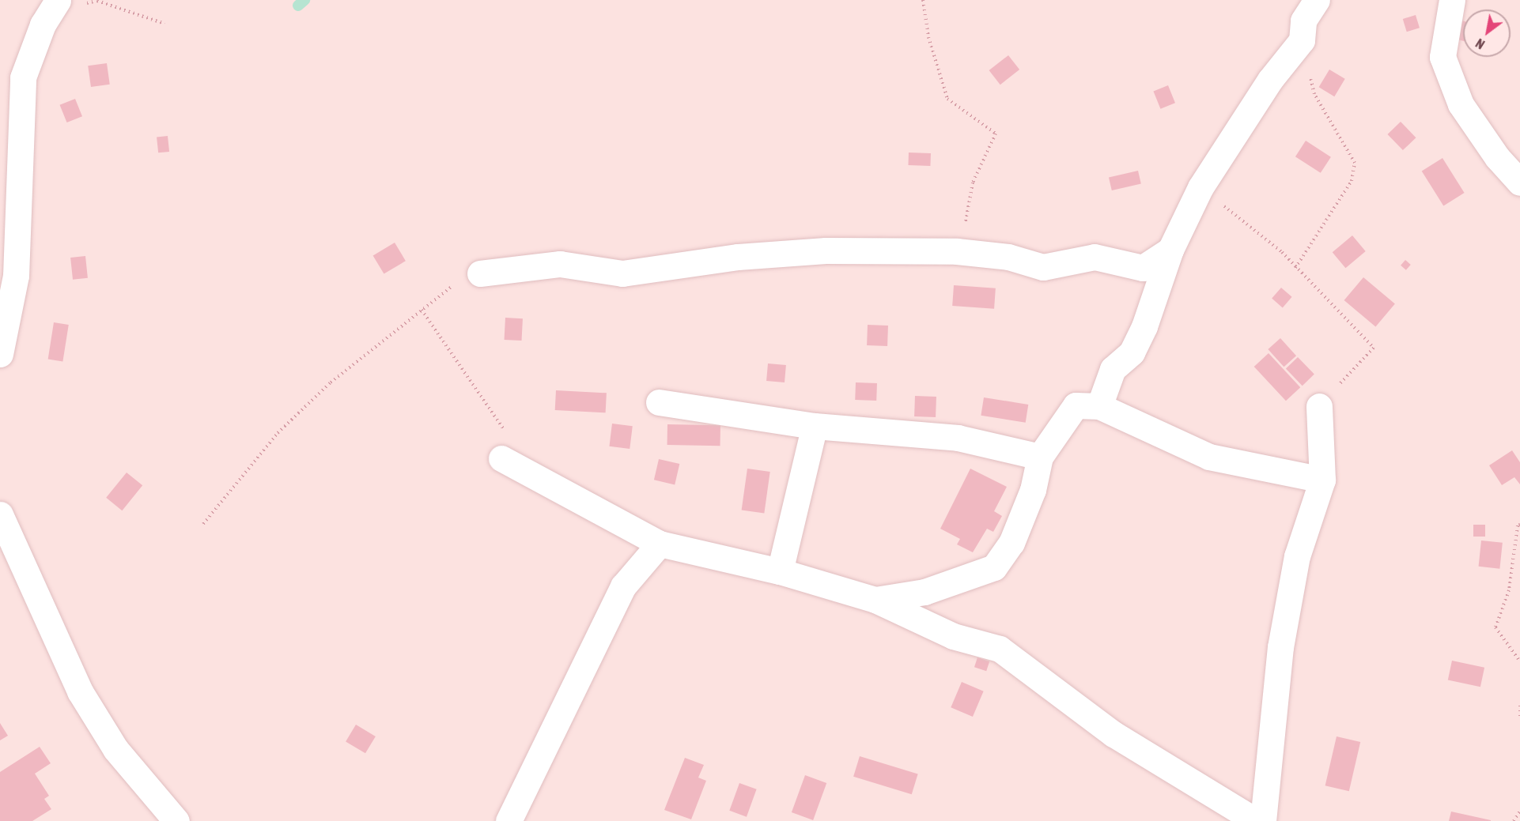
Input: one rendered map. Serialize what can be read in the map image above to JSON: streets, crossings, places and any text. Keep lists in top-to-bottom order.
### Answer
{
  "north": "bottom left"
}
